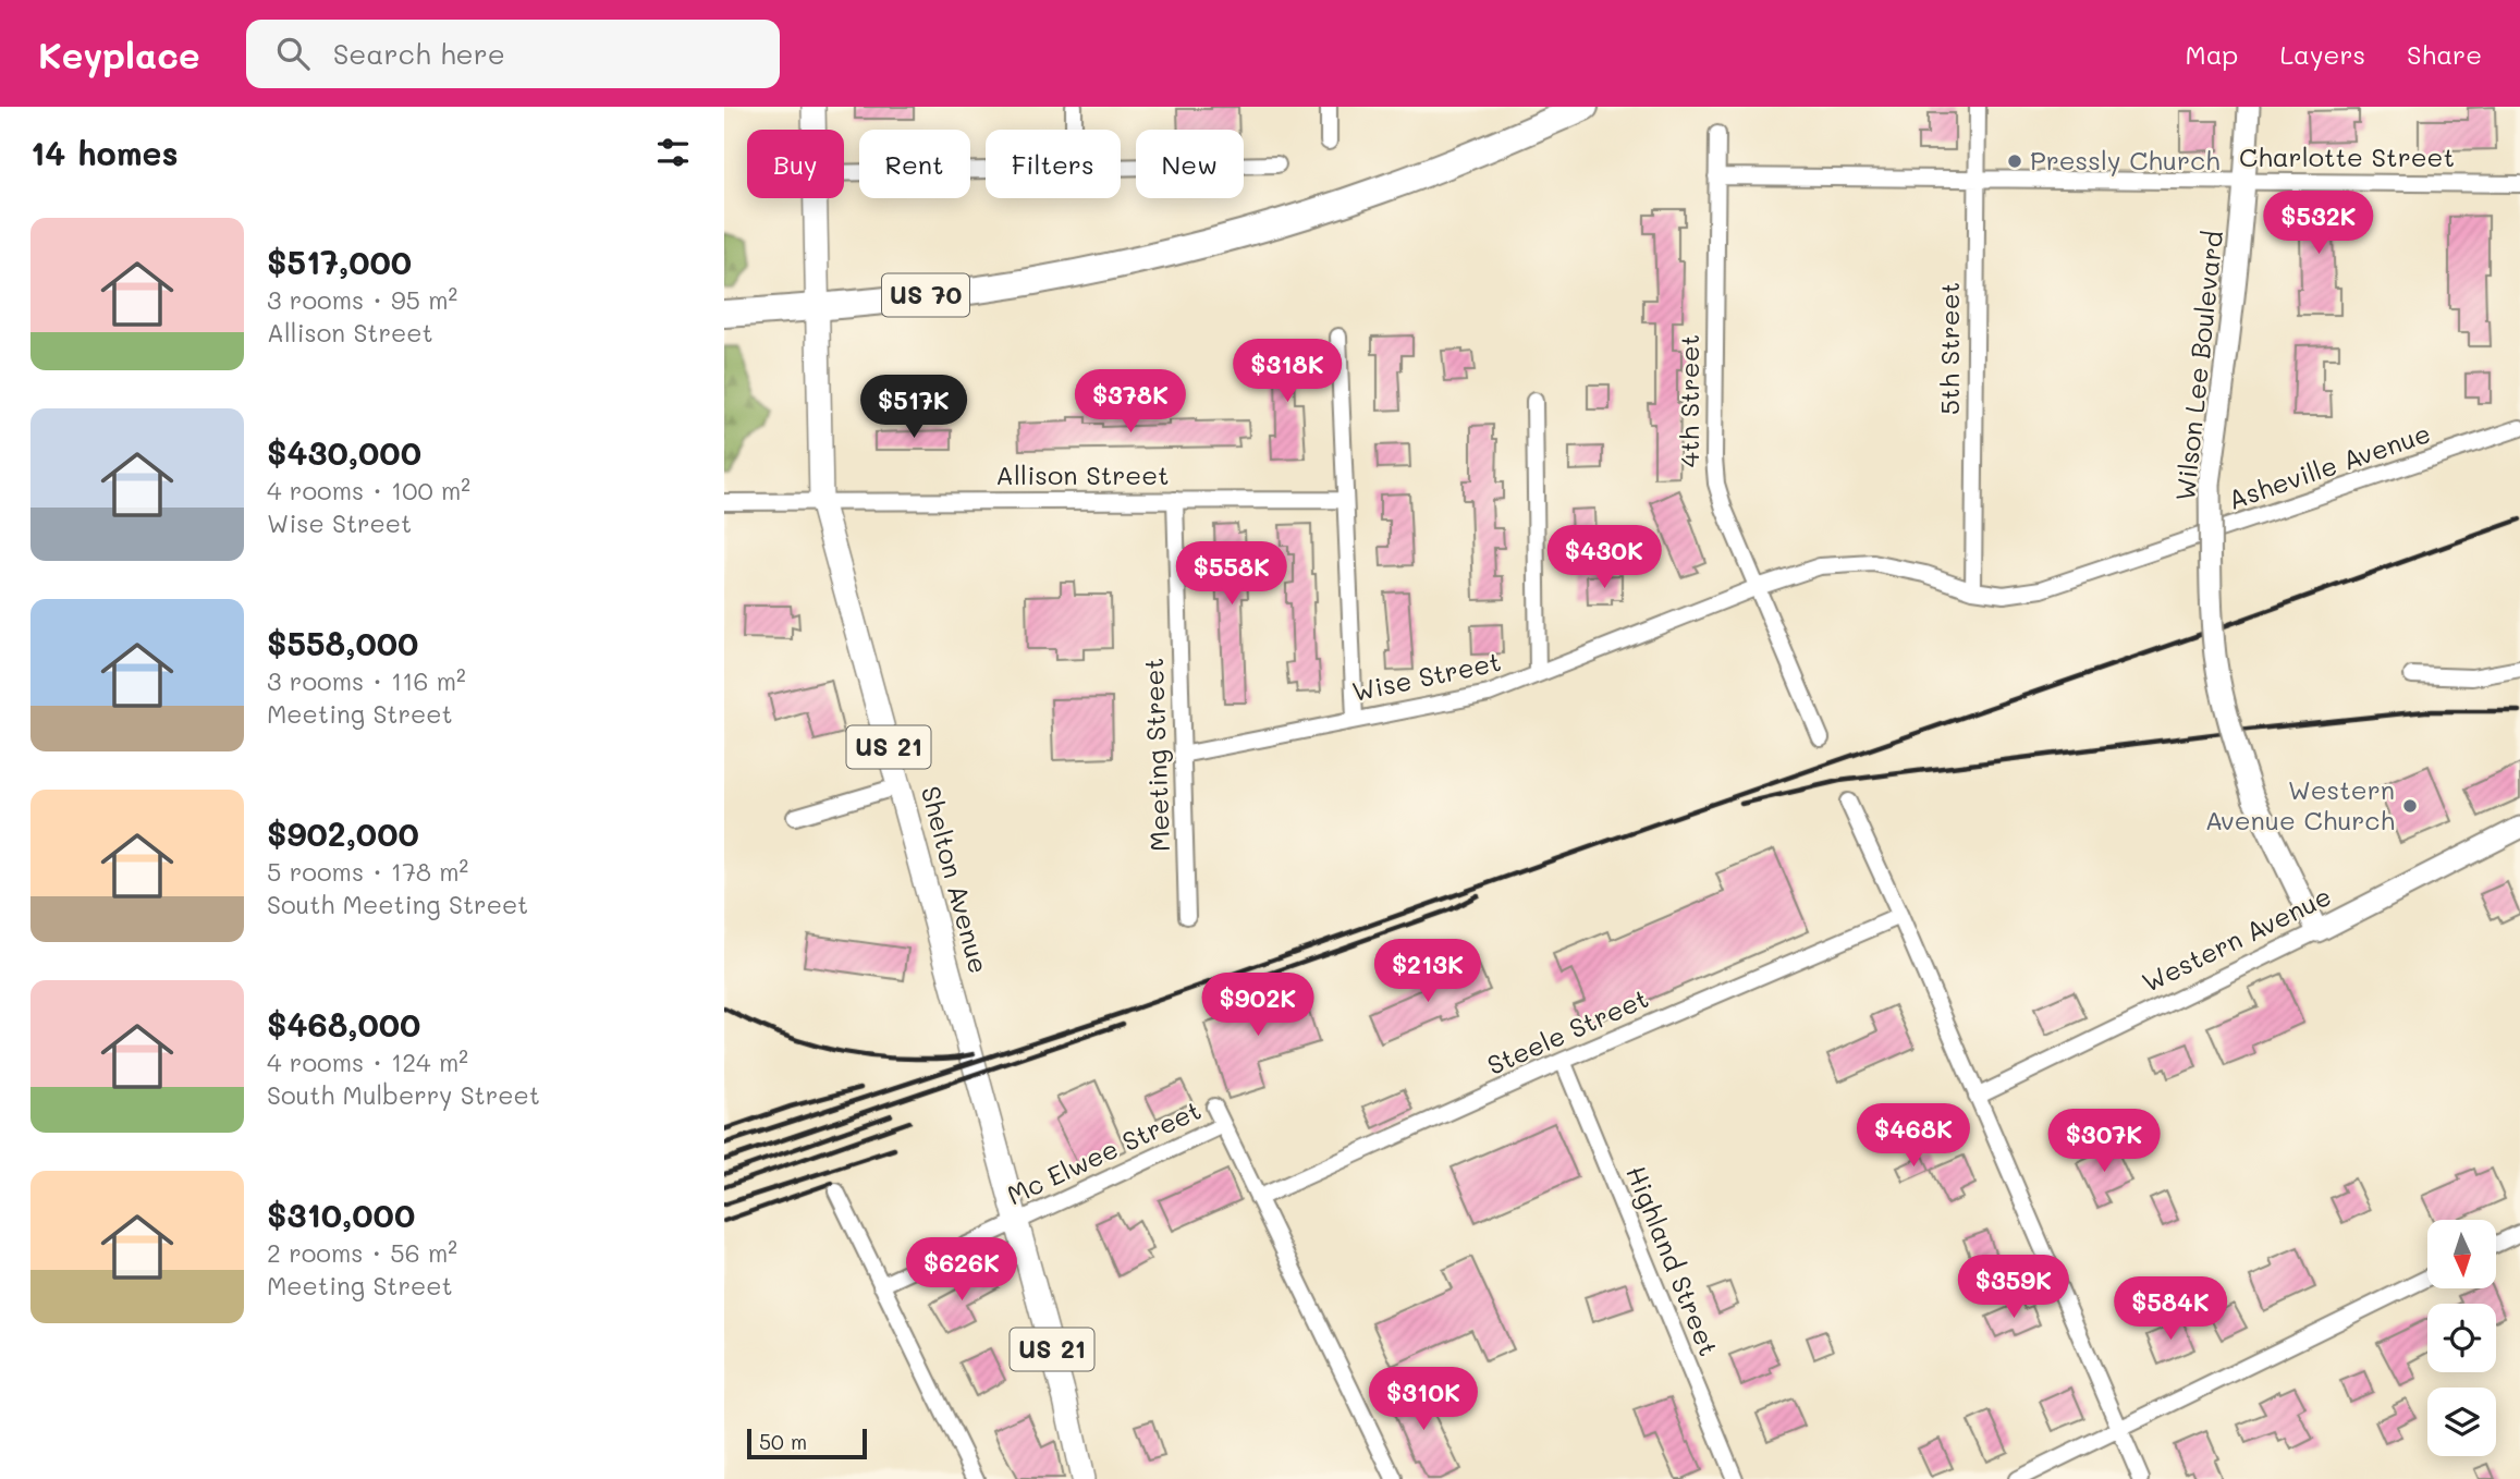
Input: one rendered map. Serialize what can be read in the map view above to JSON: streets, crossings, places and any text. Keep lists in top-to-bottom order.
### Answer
{
  "streets": {
    "highway": ["US 70"],
    "main road": ["US 21", "Shelton Avenue"],
    "street": [
      "Charlotte Street",
      "5th Street",
      "Wilson Lee Boulevard",
      "4th Street",
      "Asheville Avenue",
      "Allison Street",
      "Wise Street",
      "Meeting Street",
      "Western Avenue",
      "Steele Street",
      "Mc Elwee Street",
      "Highland Street"
    ]
  },
  "crossings": [
    ["Charlotte Street", "5th Street"],
    ["Charlotte Street", "Wilson Lee Boulevard"],
    ["Charlotte Street", "4th Street"],
    ["US 70", "Shelton Avenue"],
    ["5th Street", "Asheville Avenue"],
    ["Wilson Lee Boulevard", "Western Avenue"],
    ["4th Street", "Asheville Avenue"],
    ["4th Street", "Wise Street"],
    ["Asheville Avenue", "Wise Street"],
    ["Allison Street", "Meeting Street"],
    ["Allison Street", "Shelton Avenue"],
    ["Wise Street", "Meeting Street"],
    ["Shelton Avenue", "Mc Elwee Street"],
    ["Steele Street", "Highland Street"]
  ],
  "places": ["Pressly Church", "Western Avenue Church"],
  "scale_bar": "50 m",
  "north": "bottom",
  "page": {
    "header": "Keyplace",
    "search": "Search here",
    "nav": ["Map", "Layers", "Share"],
    "heading": "14 homes",
    "chip": [
      "Buy",
      "Rent",
      "Filters",
      "New"
    ],
    "price": [
      "$532K",
      "$318K",
      "$378K",
      "$517K",
      "$430K",
      "$558K",
      "$213K",
      "$902K",
      "$468K",
      "$307K",
      "$626K",
      "$359K",
      "$584K",
      "$310K"
    ],
    "list": [
      {
        "name": "$517,000",
        "note": "3 rooms · 95 m² · Allison Street"
      },
      {
        "name": "$430,000",
        "note": "4 rooms · 100 m² · Wise Street"
      },
      {
        "name": "$558,000",
        "note": "3 rooms · 116 m² · Meeting Street"
      },
      {
        "name": "$902,000",
        "note": "5 rooms · 178 m² · South Meeting Street"
      },
      {
        "name": "$468,000",
        "note": "4 rooms · 124 m² · South Mulberry Street"
      },
      {
        "name": "$310,000",
        "note": "2 rooms · 56 m² · Meeting Street"
      }
    ],
    "scale": "50 m"
  }
}
